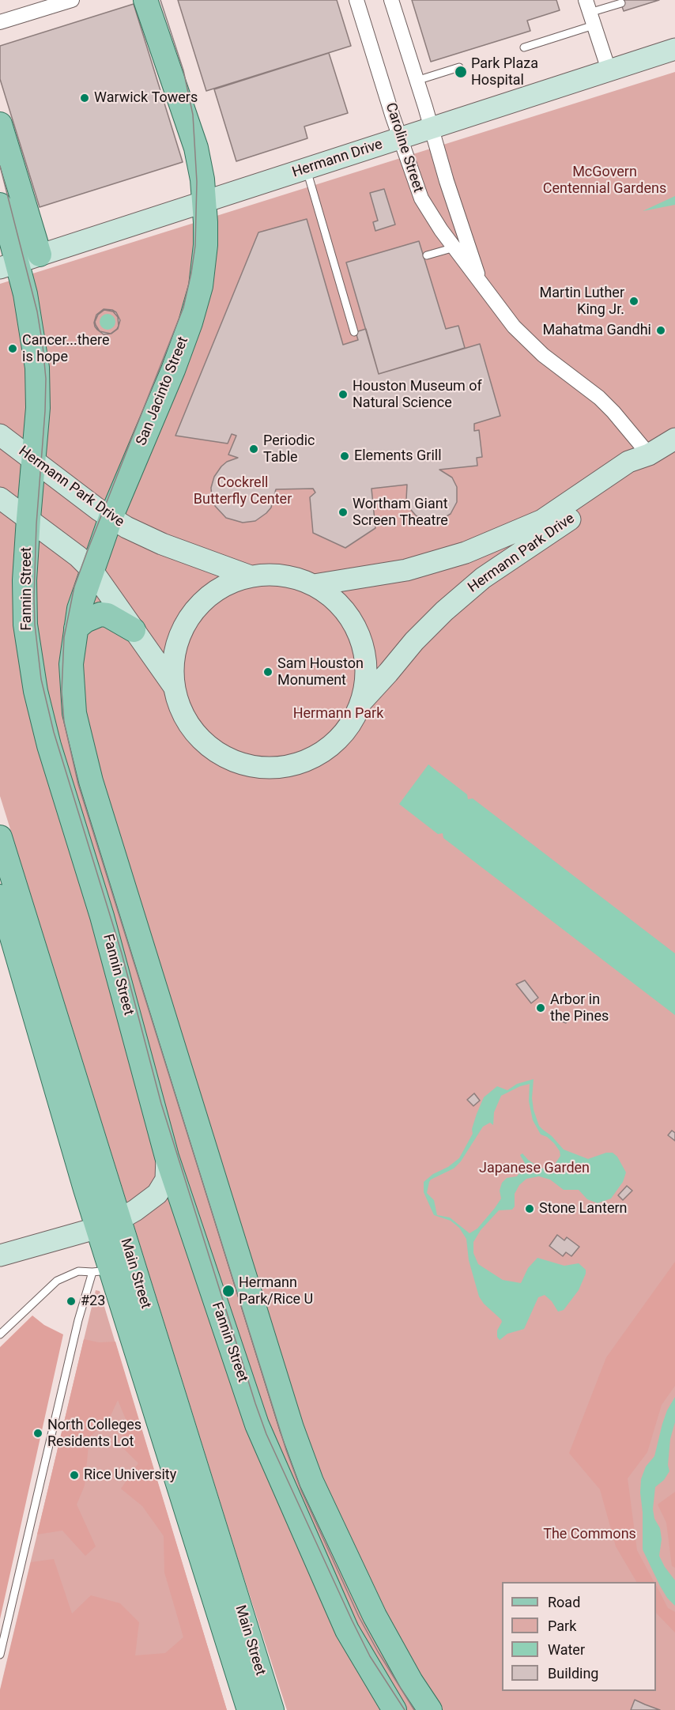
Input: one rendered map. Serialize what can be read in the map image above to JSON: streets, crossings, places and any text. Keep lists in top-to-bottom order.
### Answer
{
  "streets": {
    "main road": ["San Jacinto Street", "Fannin Street", "Main Street"],
    "street": ["Caroline Street", "Hermann Drive", "Hermann Park Drive"]
  },
  "crossings": [
    ["Caroline Street", "Hermann Drive"],
    ["Caroline Street", "Hermann Park Drive"],
    ["Hermann Drive", "San Jacinto Street"],
    ["Hermann Drive", "Fannin Street"],
    ["San Jacinto Street", "Hermann Park Drive"],
    ["San Jacinto Street", "Fannin Street"],
    ["Hermann Park Drive", "Fannin Street"]
  ],
  "parks": [
    "McGovern Centennial Gardens",
    "Cockrell Butterfly Center",
    "Hermann Park",
    "Japanese Garden",
    "The Commons"
  ],
  "places": [
    "Park Plaza Hospital",
    "Warwick Towers",
    "Martin Luther King Jr.",
    "Mahatma Gandhi",
    "Cancer...there is hope",
    "Houston Museum of Natural Science",
    "Periodic Table",
    "Elements Grill",
    "Wortham Giant Screen Theatre",
    "Sam Houston Monument",
    "Arbor in the Pines",
    "Stone Lantern",
    "Hermann Park/Rice U",
    "#23",
    "North Colleges Residents Lot",
    "Rice University"
  ],
  "legend": [
    "Road",
    "Park",
    "Water",
    "Building"
  ]
}
